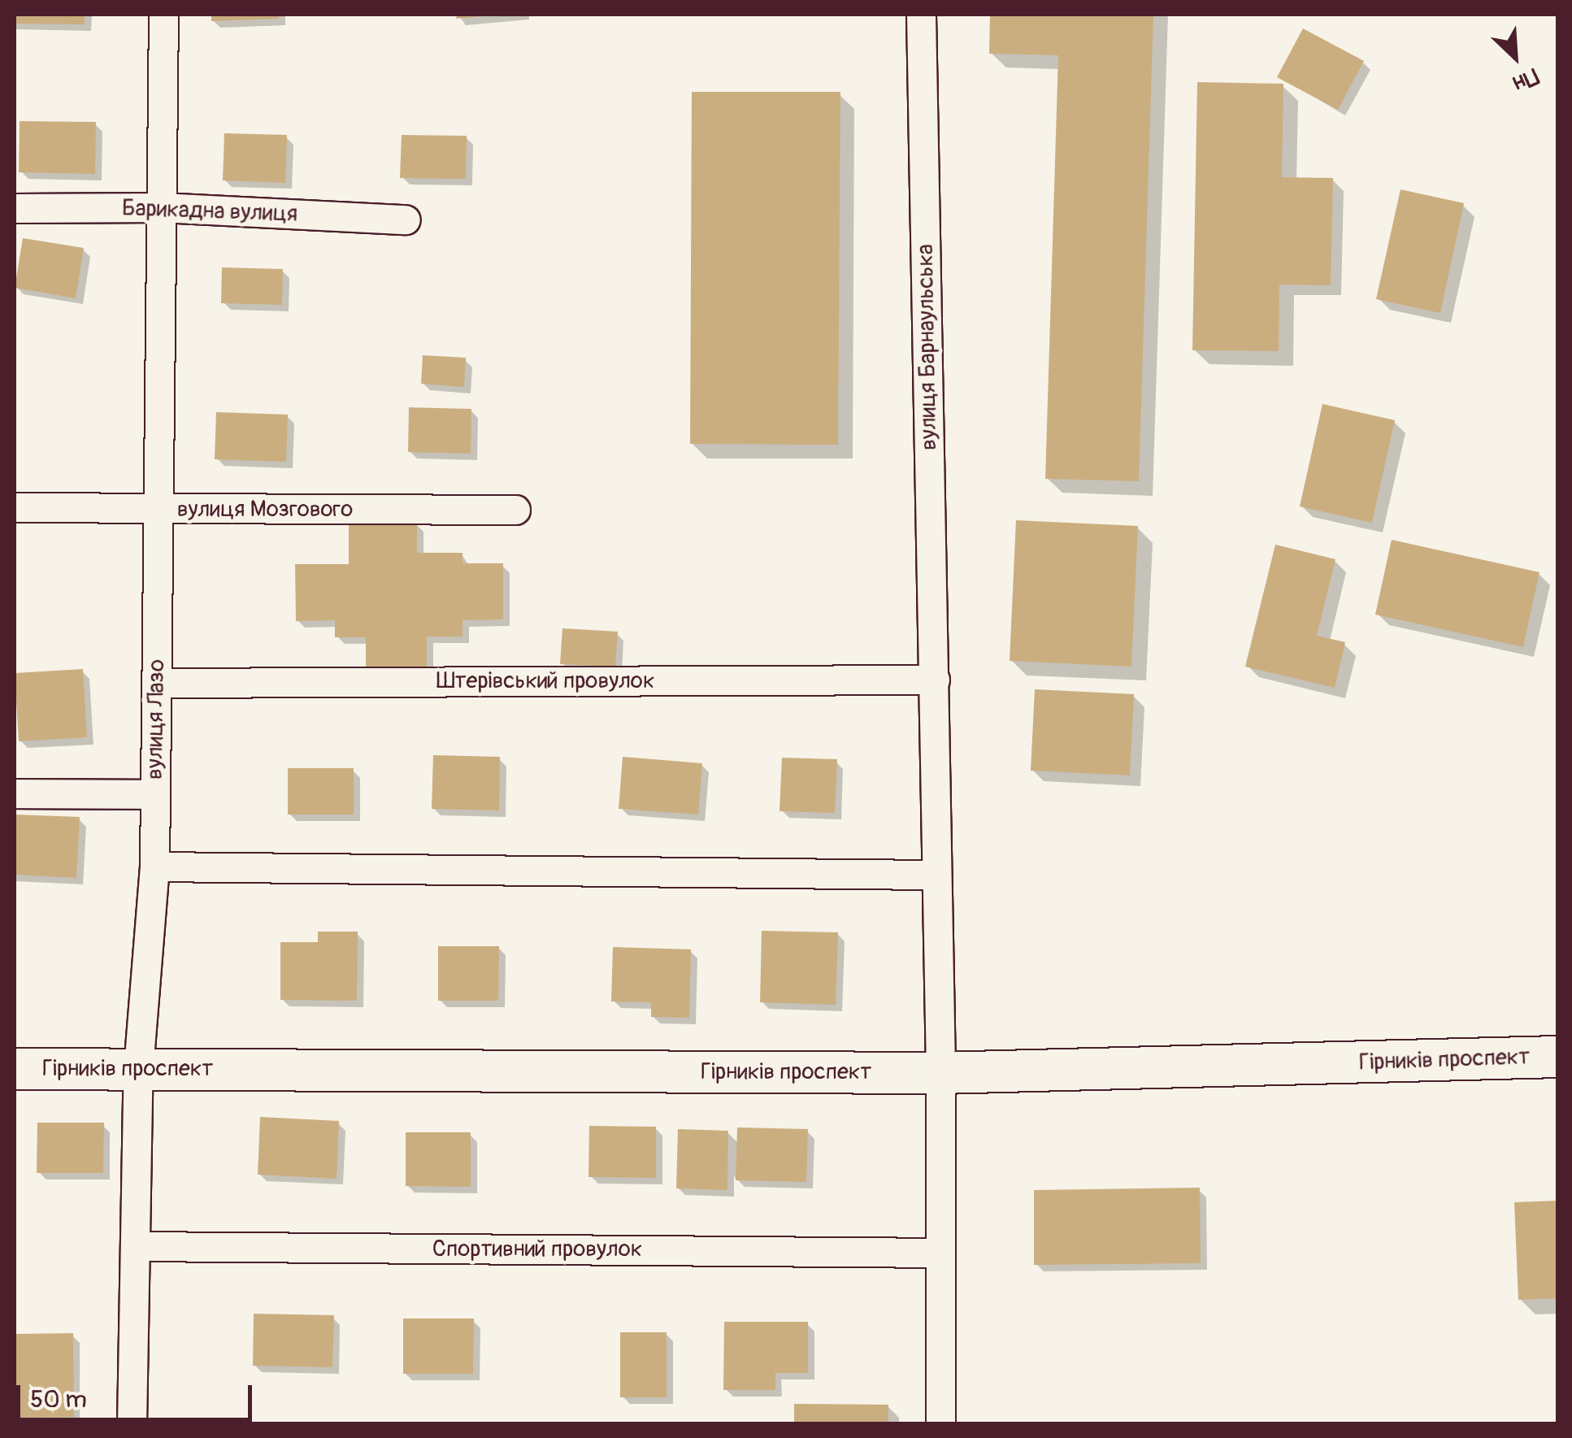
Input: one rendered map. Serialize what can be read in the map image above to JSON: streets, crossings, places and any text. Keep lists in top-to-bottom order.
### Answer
{
  "streets": {
    "main road": ["Гірників проспект"],
    "street": [
      "Барикадна вулиця",
      "вулиця Барнаульська",
      "вулиця Мозгового",
      "Штерівський провулок",
      "вулиця Лазо",
      "Спортивний провулок"
    ]
  },
  "crossings": [
    ["Барикадна вулиця", "вулиця Лазо"],
    ["вулиця Барнаульська", "Штерівський провулок"],
    ["вулиця Барнаульська", "Гірників проспект"],
    ["вулиця Барнаульська", "Спортивний провулок"],
    ["вулиця Мозгового", "вулиця Лазо"],
    ["Штерівський провулок", "вулиця Лазо"],
    ["вулиця Лазо", "Гірників проспект"],
    ["вулиця Лазо", "Спортивний провулок"]
  ],
  "scale_bar": "50 m",
  "north": "bottom right"
}
